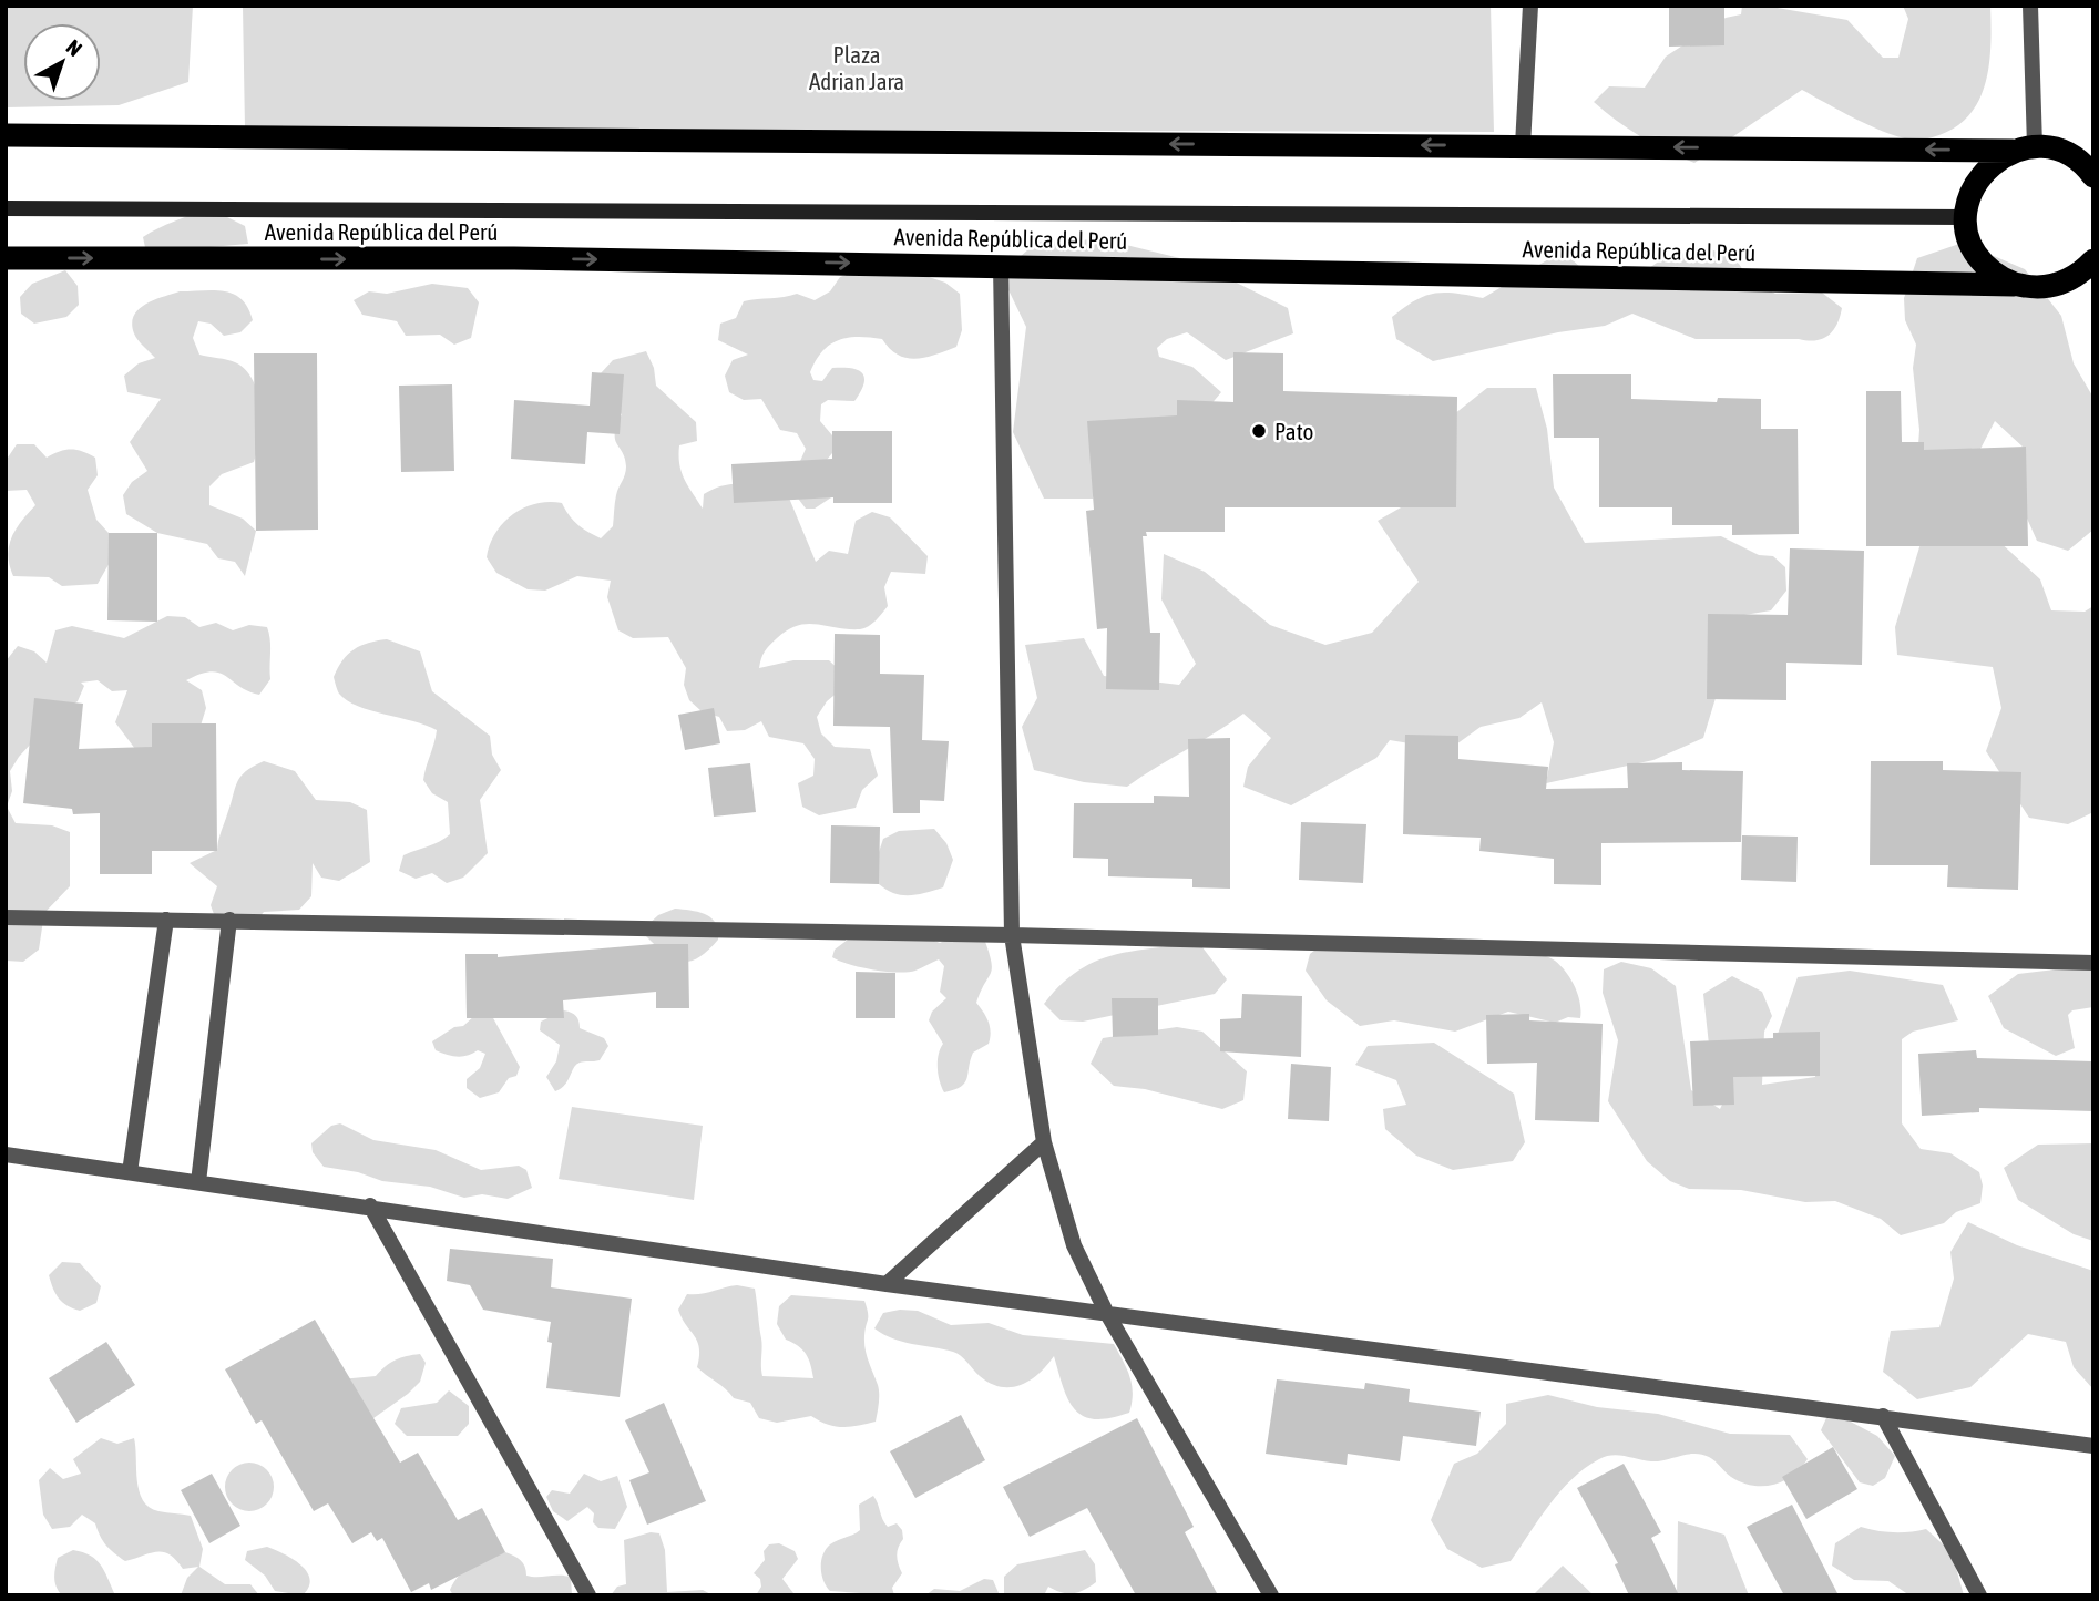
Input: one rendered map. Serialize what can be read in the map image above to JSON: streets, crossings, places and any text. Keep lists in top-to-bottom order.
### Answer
{
  "streets": {
    "highway": ["Avenida República del Perú"]
  },
  "parks": ["Plaza Adrian Jara"],
  "places": ["Pato"],
  "north": "top right"
}
